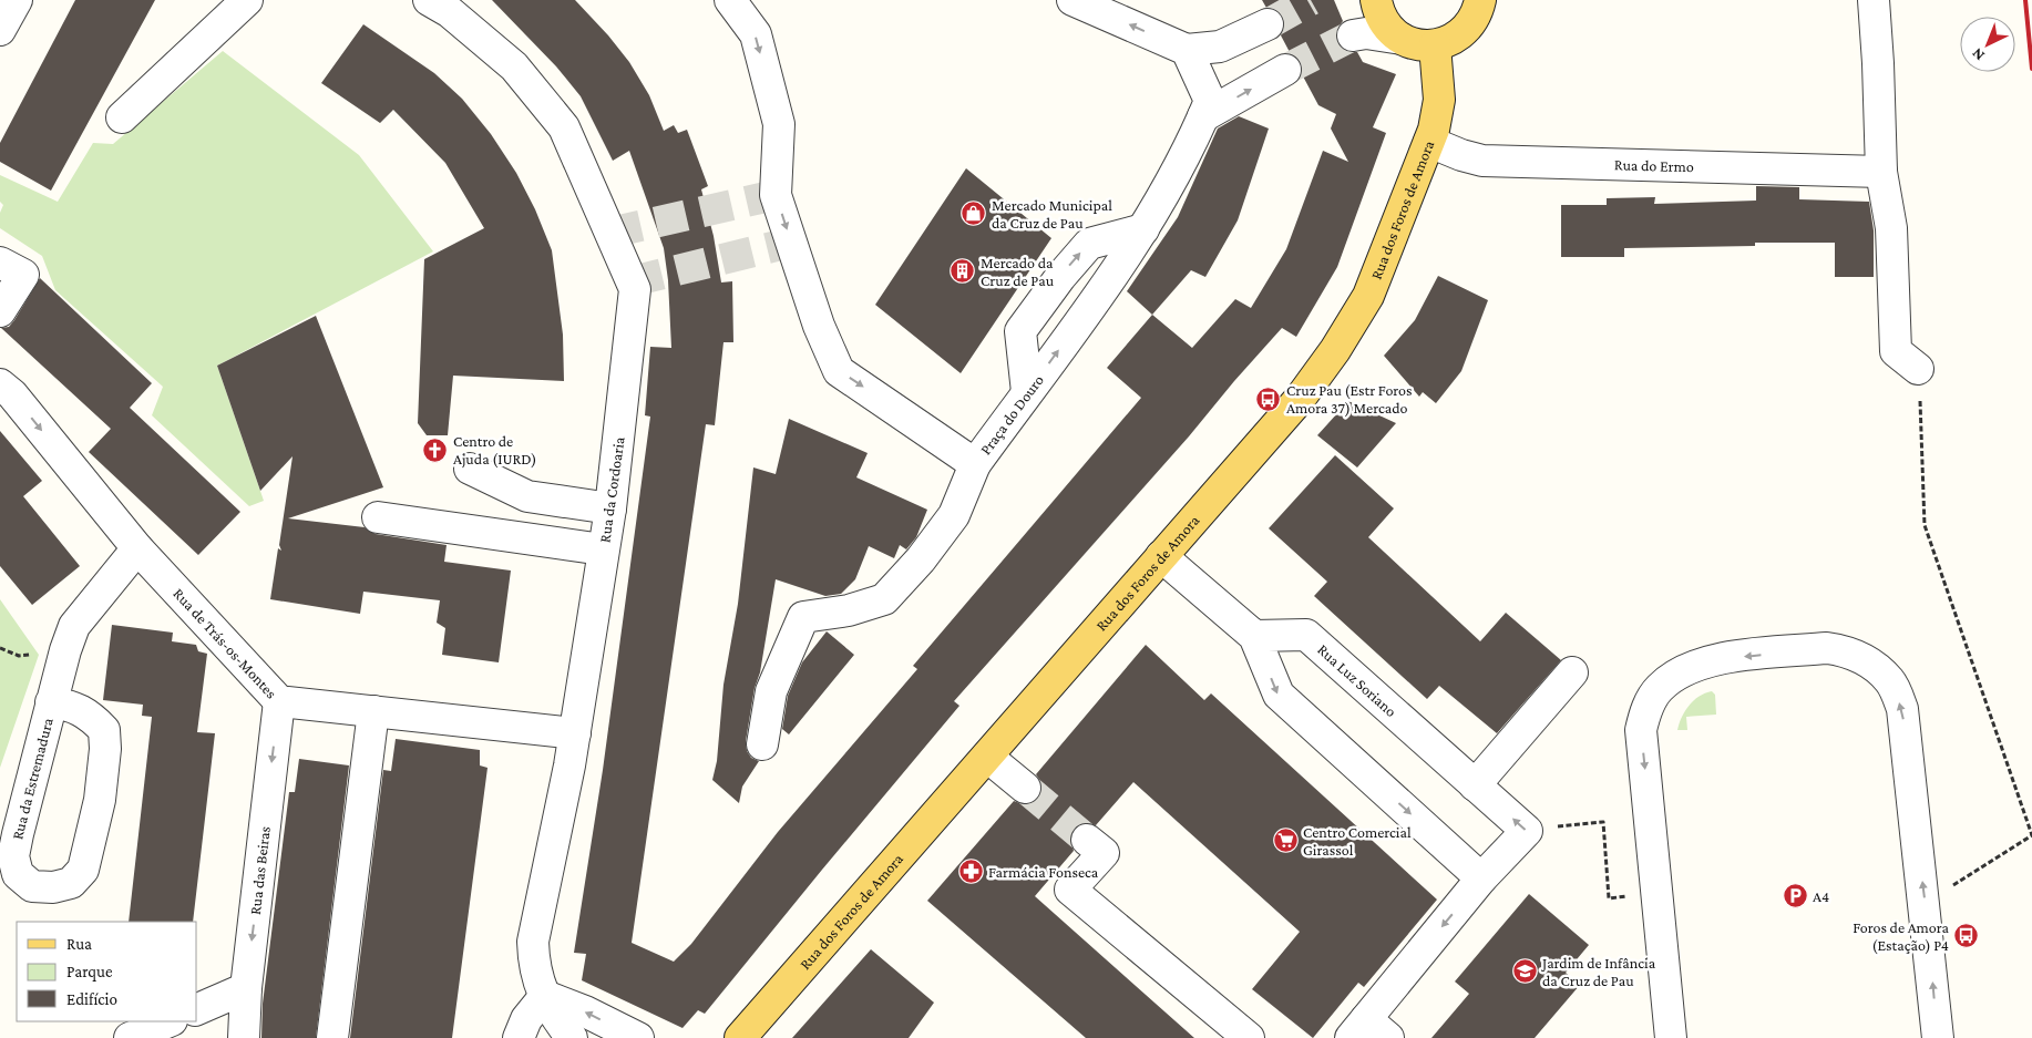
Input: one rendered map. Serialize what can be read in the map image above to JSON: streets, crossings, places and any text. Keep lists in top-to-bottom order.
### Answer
{
  "streets": {
    "main road": ["Rua dos Foros de Amora"],
    "street": [
      "Rua do Ermo",
      "Praça do Douro",
      "Rua da Cordoaria",
      "Rua de Trás-os-Montes",
      "Rua Luz Soriano",
      "Rua da Estremadura",
      "Rua das Beiras"
    ]
  },
  "crossings": [
    ["Rua do Ermo", "Rua dos Foros de Amora"],
    ["Rua da Cordoaria", "Rua de Trás-os-Montes"],
    ["Rua de Trás-os-Montes", "Rua da Estremadura"],
    ["Rua de Trás-os-Montes", "Rua das Beiras"]
  ],
  "places": {
    "shop": ["Mercado Municipal da Cruz de Pau"],
    "building": ["Mercado da Cruz de Pau"],
    "bus stop": ["Cruz Pau (Estr Foros Amora 37) Mercado", "Foros de Amora (Estação) P4"],
    "church": ["Centro de Ajuda (IURD)"],
    "supermarket": ["Centro Comercial Girassol"],
    "pharmacy": ["Farmácia Fonseca"],
    "parking": ["A4"],
    "school or university": ["Jardim de Infância da Cruz de Pau"]
  },
  "legend": ["Rua", "Parque", "Edifício"],
  "north": "bottom left"
}
